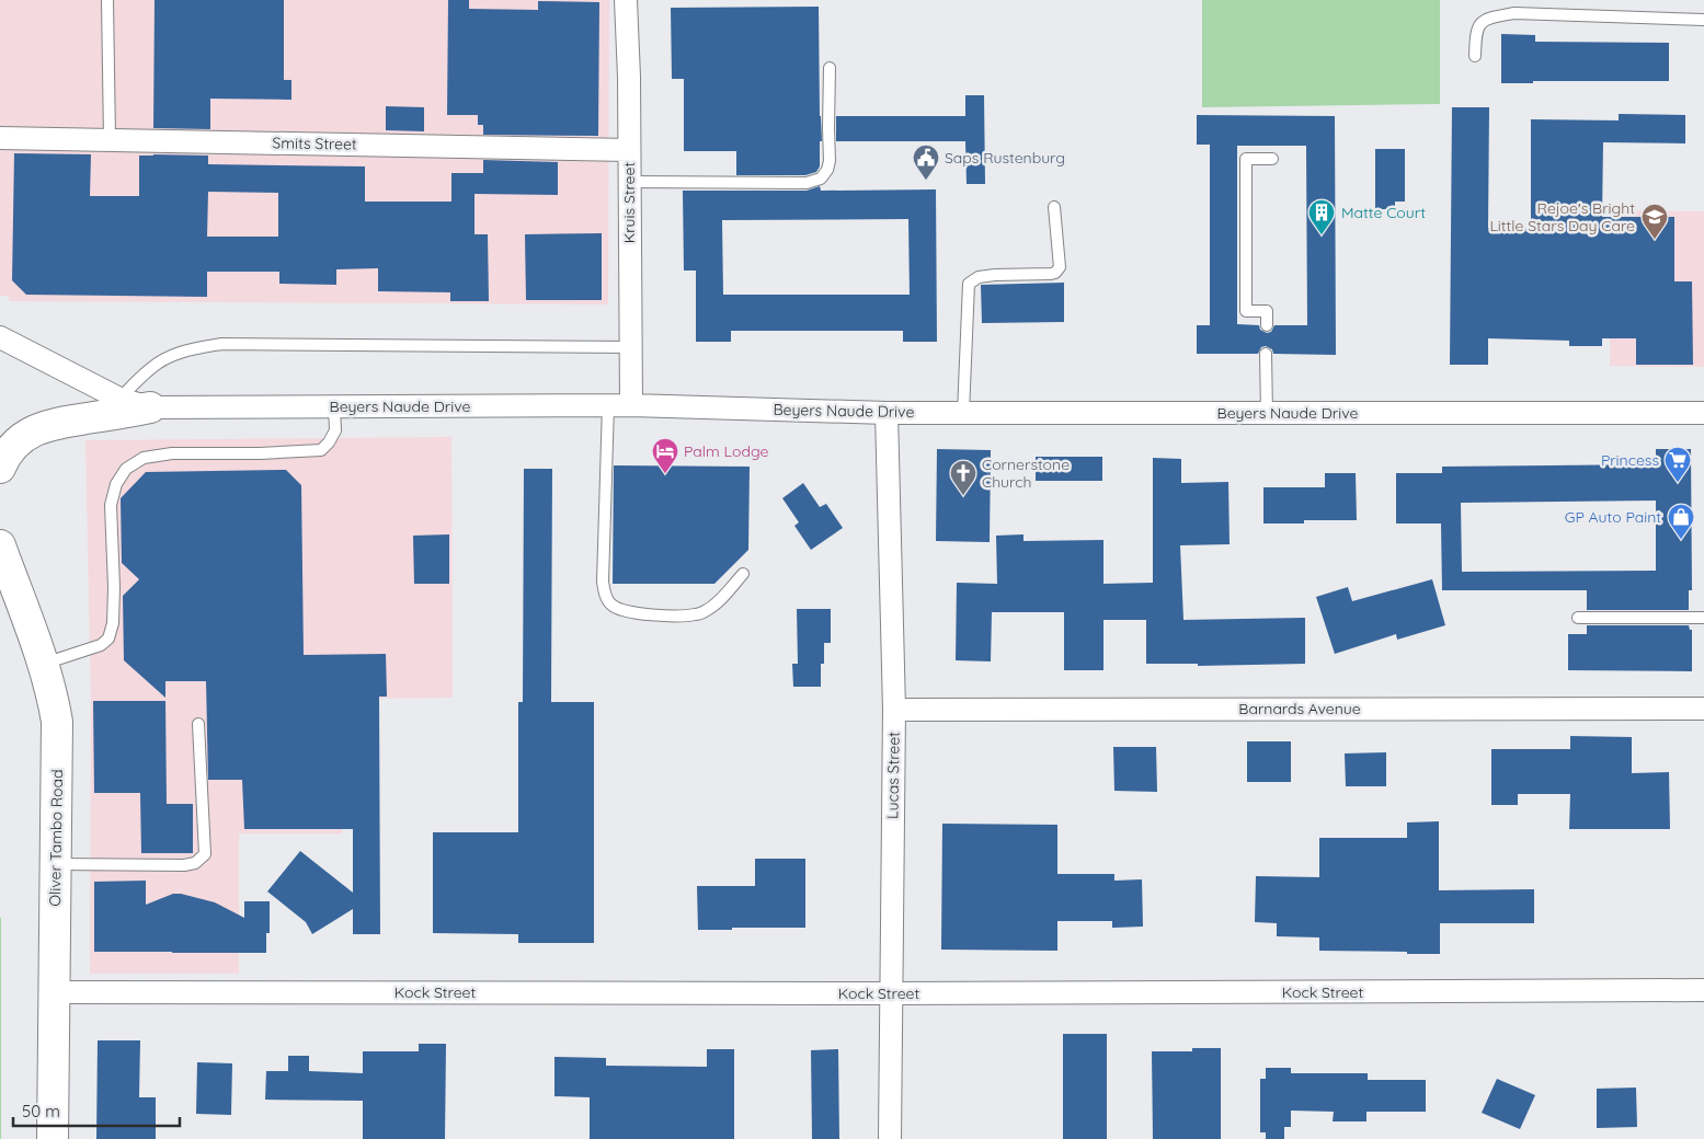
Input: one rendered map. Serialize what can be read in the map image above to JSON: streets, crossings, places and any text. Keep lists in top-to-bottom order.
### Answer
{
  "streets": {
    "main road": ["Oliver Tambo Road"],
    "street": [
      "Smits Street",
      "Kruis Street",
      "Beyers Naude Drive",
      "Barnards Avenue",
      "Lucas Street",
      "Kock Street"
    ]
  },
  "crossings": [
    ["Smits Street", "Kruis Street"],
    ["Kruis Street", "Beyers Naude Drive"],
    ["Beyers Naude Drive", "Lucas Street"],
    ["Barnards Avenue", "Lucas Street"],
    ["Lucas Street", "Kock Street"],
    ["Oliver Tambo Road", "Kock Street"]
  ],
  "places": {
    "public building": ["Saps Rustenburg"],
    "building": ["Matte Court"],
    "school or university": ["Rejoe's Bright Little Stars Day Care"],
    "hotel": ["Palm Lodge"],
    "supermarket": ["Princess"],
    "church": ["Cornerstone Church"],
    "shop": ["GP Auto Paint"]
  },
  "scale_bar": "50 m"
}
